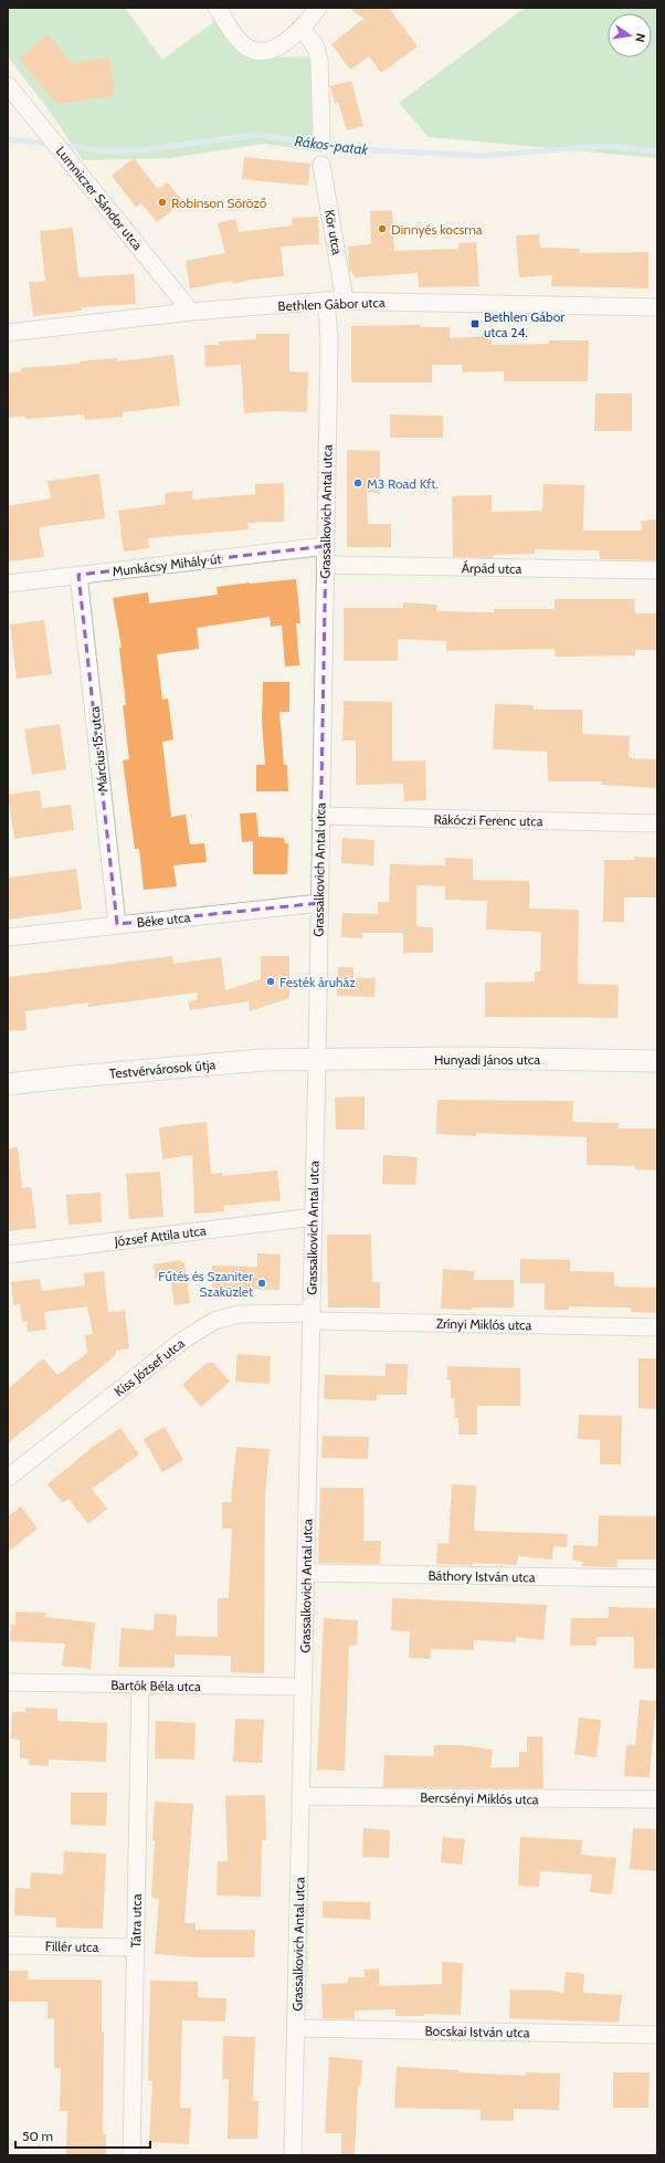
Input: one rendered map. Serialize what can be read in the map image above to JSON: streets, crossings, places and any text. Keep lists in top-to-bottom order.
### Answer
{
  "streets": {
    "street": [
      "Lumniczer Sándor utca",
      "Kör utca",
      "Bethlen Gábor utca",
      "Grassalkovich Antal utca",
      "Munkácsy Mihály út",
      "Árpád utca",
      "Március 15. utca",
      "Rákóczi Ferenc utca",
      "Béke utca",
      "Hunyadi János utca",
      "Testvérvárosok útja",
      "József Attila utca",
      "Zrínyi Miklós utca",
      "Kiss József utca",
      "Báthory István utca",
      "Bartók Béla utca",
      "Bercsényi Miklós utca",
      "Tátra utca",
      "Fillér utca",
      "Bocskai István utca"
    ]
  },
  "crossings": [
    ["Lumniczer Sándor utca", "Bethlen Gábor utca"],
    ["Kör utca", "Bethlen Gábor utca"],
    ["Bethlen Gábor utca", "Grassalkovich Antal utca"],
    ["Grassalkovich Antal utca", "Munkácsy Mihály út"],
    ["Grassalkovich Antal utca", "Árpád utca"],
    ["Grassalkovich Antal utca", "Rákóczi Ferenc utca"],
    ["Grassalkovich Antal utca", "Béke utca"],
    ["Grassalkovich Antal utca", "Hunyadi János utca"],
    ["Grassalkovich Antal utca", "Testvérvárosok útja"],
    ["Grassalkovich Antal utca", "József Attila utca"],
    ["Grassalkovich Antal utca", "Zrínyi Miklós utca"],
    ["Grassalkovich Antal utca", "Kiss József utca"],
    ["Grassalkovich Antal utca", "Báthory István utca"],
    ["Grassalkovich Antal utca", "Bartók Béla utca"],
    ["Grassalkovich Antal utca", "Bercsényi Miklós utca"],
    ["Grassalkovich Antal utca", "Bocskai István utca"],
    ["Munkácsy Mihály út", "Március 15. utca"],
    ["Március 15. utca", "Béke utca"],
    ["Hunyadi János utca", "Testvérvárosok útja"],
    ["Zrínyi Miklós utca", "Kiss József utca"],
    ["Bartók Béla utca", "Tátra utca"],
    ["Tátra utca", "Fillér utca"]
  ],
  "water": ["Rákos-patak"],
  "places": {
    "other": [
      "Robinson Söröző",
      "Dinnyés kocsma",
      "M3 Road Kft.",
      "Festék áruház",
      "Fűtés és Szaniter Szaküzlet"
    ],
    "transit": ["Bethlen Gábor utca 24."]
  },
  "scale_bar": "50 m",
  "north": "right"
}
